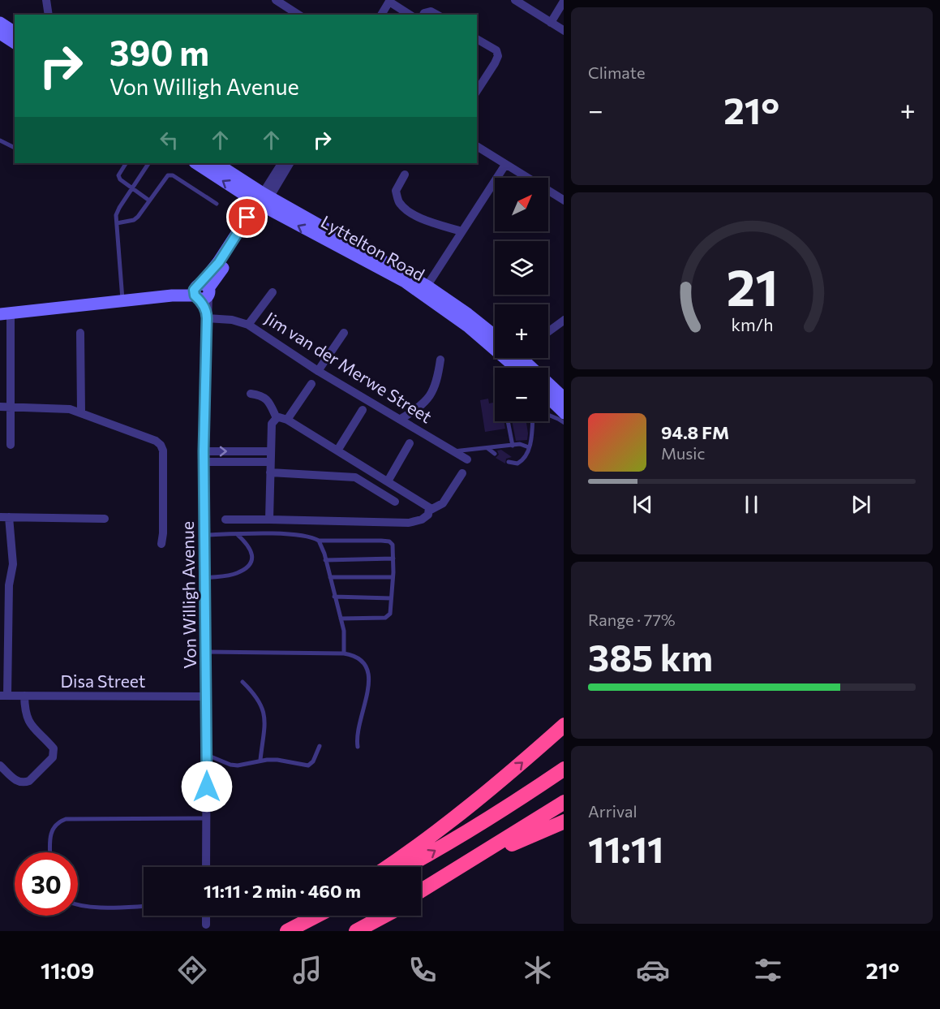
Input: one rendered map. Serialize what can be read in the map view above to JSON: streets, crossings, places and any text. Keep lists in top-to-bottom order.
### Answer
{
  "streets": {
    "main road": ["Lyttelton Road"],
    "street": ["Jim van der Merwe Street", "Von Willigh Avenue", "Disa Street"]
  },
  "crossings": [
    ["Jim van der Merwe Street", "Von Willigh Avenue"],
    ["Von Willigh Avenue", "Disa Street"]
  ],
  "north": "top right",
  "page": {
    "tile": [
      "Climate",
      ["Range · 77%", "385 km"],
      ["Arrival", "11:11"]
    ],
    "turn": ["390 m", "Von Willigh Avenue"],
    "heat": ["−", "21°", "+"],
    "map_buttons": ["+", "−"],
    "song": ["94.8 FM", "Music"],
    "limit": "30",
    "trip": "11:11 · 2 min · 460 m",
    "tabs": ["11:09", "21°"],
    "gauge": ["21", "km/h"]
  }
}
